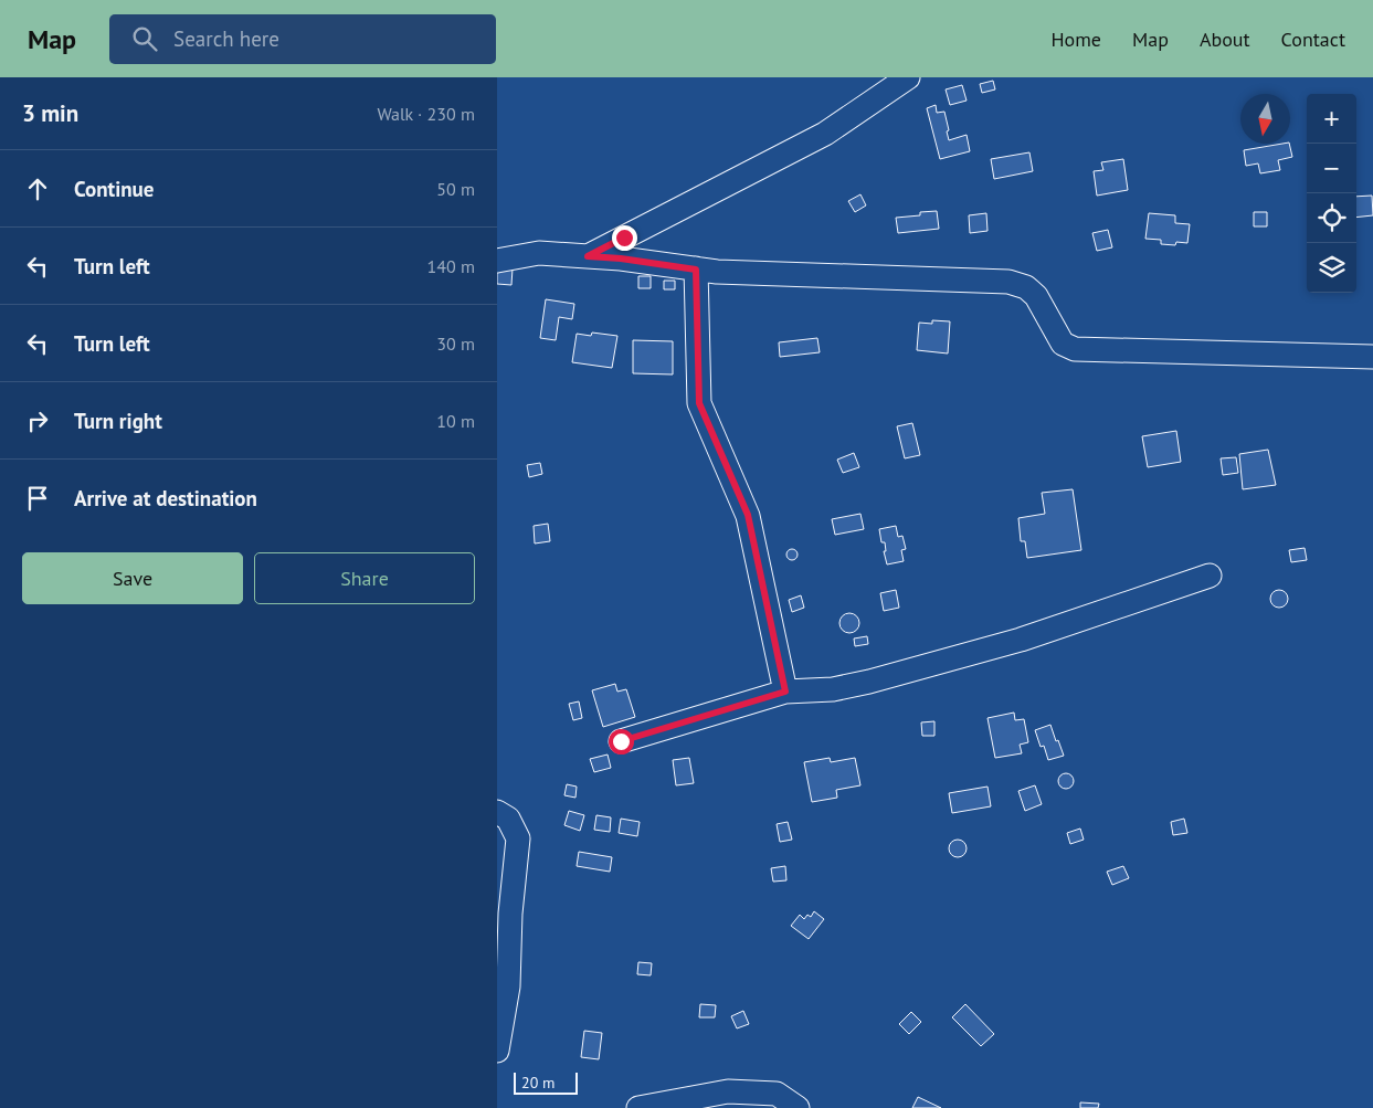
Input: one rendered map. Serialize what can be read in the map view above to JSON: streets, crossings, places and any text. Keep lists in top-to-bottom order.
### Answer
{
  "scale_bar": "20 m",
  "north": "bottom",
  "page": {
    "header": "Map",
    "search": "Search here",
    "nav": [
      "Home",
      "Map",
      "About",
      "Contact"
    ],
    "heading": ["3 min", "Walk · 230 m"],
    "map_buttons": ["+", "−"],
    "list": [
      ["Continue", "50 m"],
      ["Turn left", "140 m"],
      ["Turn left", "30 m"],
      ["Turn right", "10 m"],
      "Arrive at destination"
    ],
    "buttons": ["Save", "Share"],
    "scale": "20 m"
  }
}
